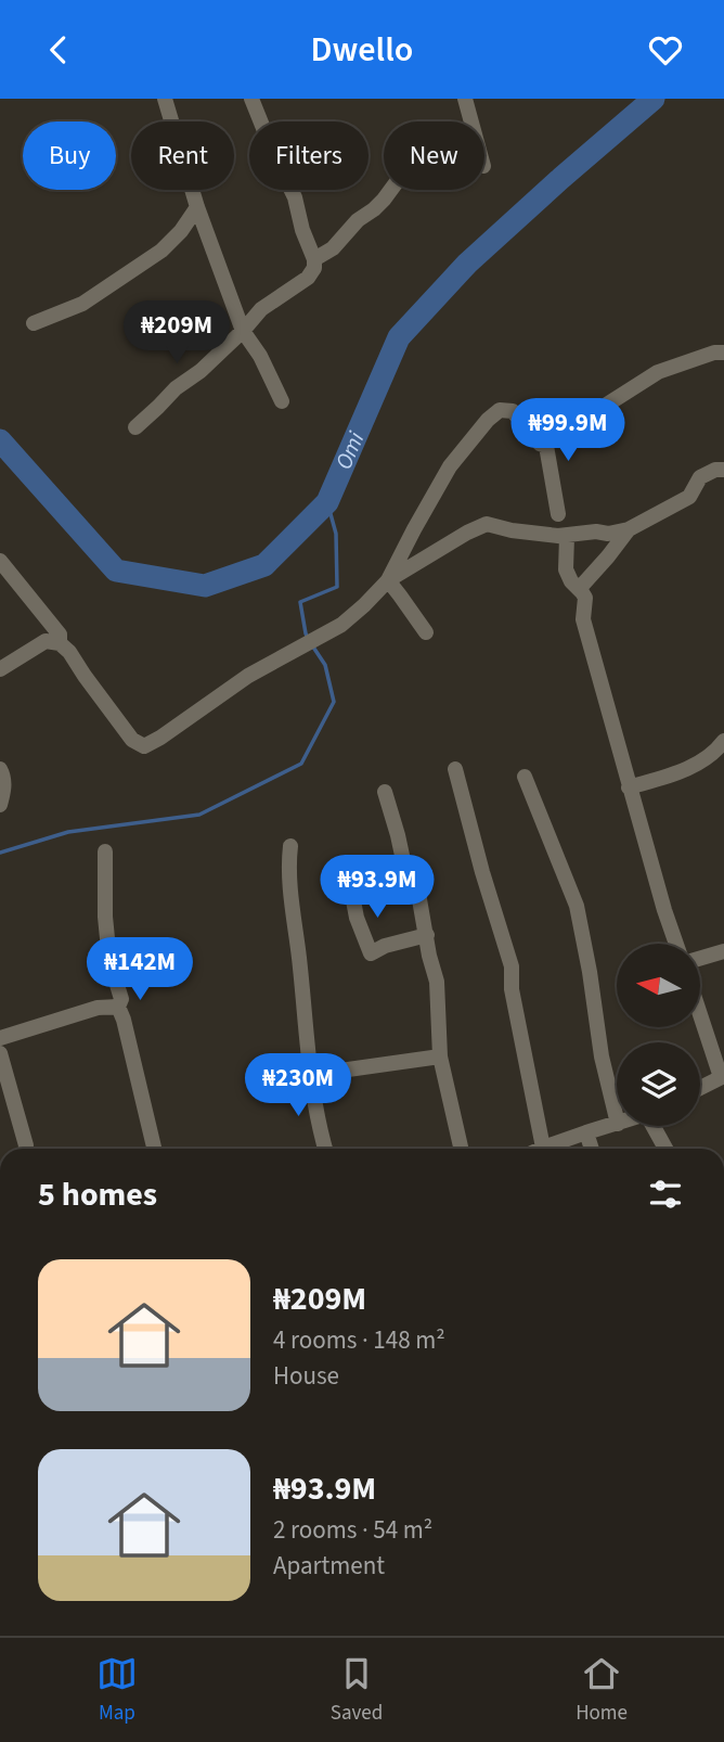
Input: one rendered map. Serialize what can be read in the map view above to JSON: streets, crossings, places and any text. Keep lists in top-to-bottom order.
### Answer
{
  "water": ["Omi"],
  "north": "left",
  "page": {
    "header": "Dwello",
    "chip": [
      "Buy",
      "Rent",
      "Filters",
      "New"
    ],
    "price": [
      "₦209M",
      "₦99.9M",
      "₦93.9M",
      "₦142M",
      "₦230M"
    ],
    "heading": "5 homes",
    "list": [
      {
        "name": "₦209M",
        "note": "4 rooms · 148 m² · House"
      },
      {
        "name": "₦93.9M",
        "note": "2 rooms · 54 m² · Apartment"
      }
    ],
    "tabs": ["Map", "Saved", "Home"]
  }
}
